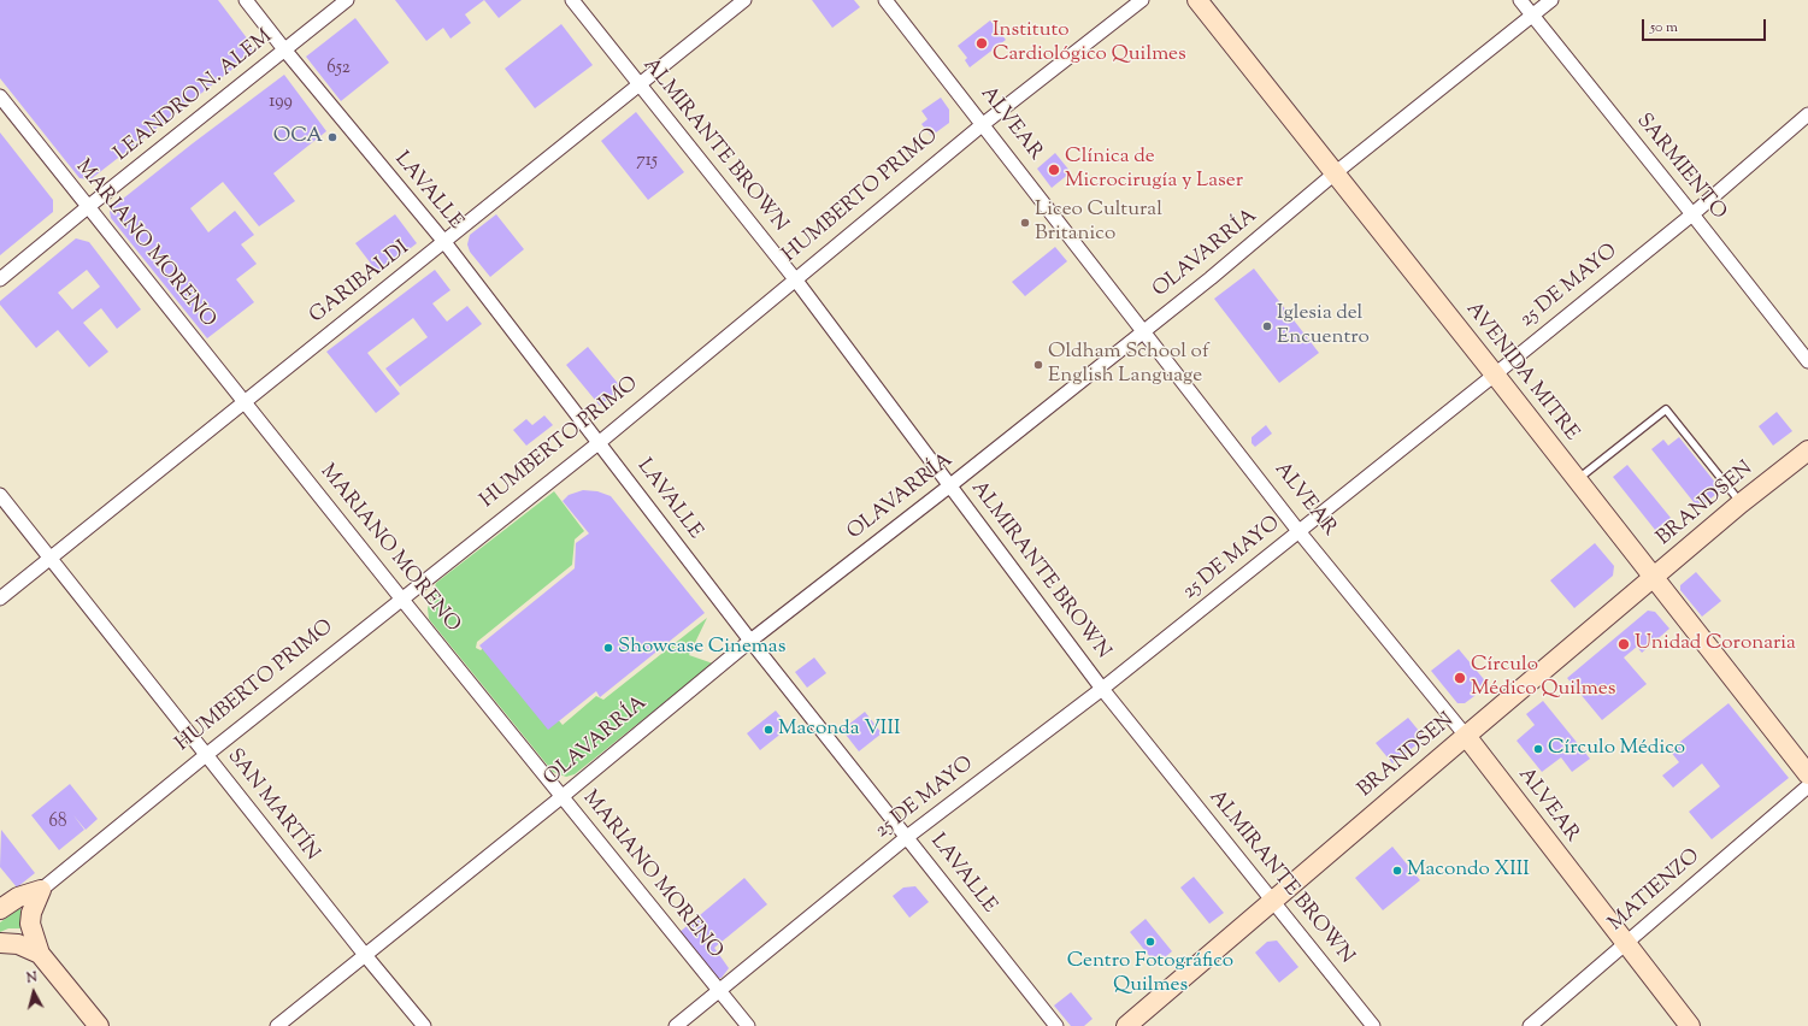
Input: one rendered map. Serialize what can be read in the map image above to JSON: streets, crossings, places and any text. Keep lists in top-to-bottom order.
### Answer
{
  "streets": {
    "main road": [
      "ALVEAR",
      "HUMBERTO PRIMO",
      "AVENIDA MITRE",
      "BRANDSEN"
    ],
    "street": [
      "LEANDRO N. ALEM",
      "ALMIRANTE BROWN",
      "SARMIENTO",
      "LAVALLE",
      "MARIANO MORENO",
      "OLAVARRÍA",
      "GARIBALDI",
      "25 DE MAYO",
      "SAN MARTÍN",
      "MATIENZO"
    ]
  },
  "crossings": [
    ["LEANDRO N. ALEM", "LAVALLE"],
    ["LEANDRO N. ALEM", "MARIANO MORENO"],
    ["ALVEAR", "HUMBERTO PRIMO"],
    ["ALVEAR", "OLAVARRÍA"],
    ["ALVEAR", "25 DE MAYO"],
    ["ALVEAR", "BRANDSEN"],
    ["ALVEAR", "MATIENZO"],
    ["ALMIRANTE BROWN", "HUMBERTO PRIMO"],
    ["ALMIRANTE BROWN", "OLAVARRÍA"],
    ["ALMIRANTE BROWN", "GARIBALDI"],
    ["ALMIRANTE BROWN", "25 DE MAYO"],
    ["ALMIRANTE BROWN", "BRANDSEN"],
    ["SARMIENTO", "OLAVARRÍA"],
    ["SARMIENTO", "25 DE MAYO"],
    ["LAVALLE", "HUMBERTO PRIMO"],
    ["LAVALLE", "OLAVARRÍA"],
    ["LAVALLE", "GARIBALDI"],
    ["LAVALLE", "25 DE MAYO"],
    ["HUMBERTO PRIMO", "MARIANO MORENO"],
    ["HUMBERTO PRIMO", "SAN MARTÍN"],
    ["MARIANO MORENO", "OLAVARRÍA"],
    ["MARIANO MORENO", "GARIBALDI"],
    ["MARIANO MORENO", "25 DE MAYO"],
    ["OLAVARRÍA", "AVENIDA MITRE"],
    ["OLAVARRÍA", "SAN MARTÍN"],
    ["GARIBALDI", "SAN MARTÍN"],
    ["25 DE MAYO", "AVENIDA MITRE"],
    ["AVENIDA MITRE", "BRANDSEN"]
  ],
  "places": [
    "Instituto Cardiológico Quilmes",
    "OCA",
    "Clínica de Microcirugía y Laser",
    "Liceo Cultural Britanico",
    "Iglesia del Encuentro",
    "Oldham School of English Language",
    "Unidad Coronaria",
    "Showcase Cinemas",
    "Círculo Médico Quilmes",
    "Maconda VIII",
    "Círculo Médico",
    "Macondo XIII",
    "Centro Fotográfico Quilmes"
  ],
  "house_numbers": [
    "652",
    "199",
    "715",
    "68"
  ],
  "scale_bar": "50 m",
  "north": "top"
}
